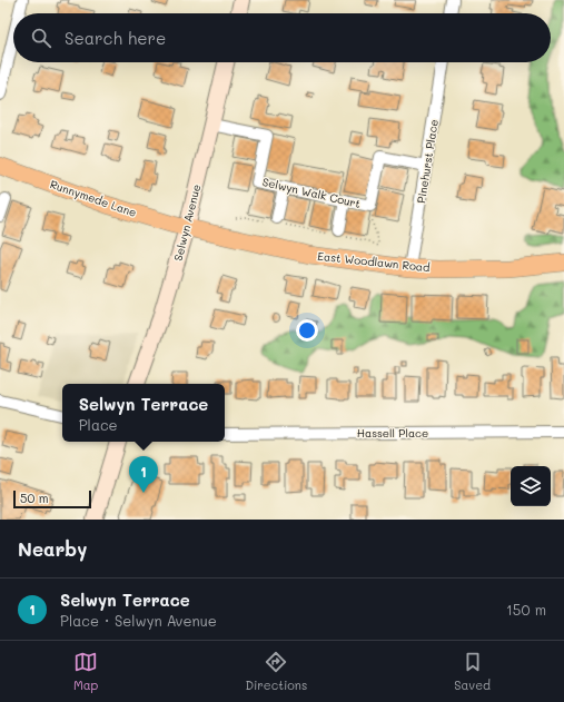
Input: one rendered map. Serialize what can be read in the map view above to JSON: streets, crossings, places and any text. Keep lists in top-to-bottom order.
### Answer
{
  "streets": {
    "main road": ["Runnymede Lane", "East Woodlawn Road"],
    "street": [
      "Pinehurst Place",
      "Selwyn Walk Court",
      "Selwyn Avenue",
      "Hassell Place"
    ]
  },
  "crossings": [
    ["Pinehurst Place", "Selwyn Walk Court"],
    ["Pinehurst Place", "East Woodlawn Road"],
    ["Selwyn Walk Court", "Selwyn Avenue"],
    ["Runnymede Lane", "Selwyn Avenue"],
    ["Runnymede Lane", "East Woodlawn Road"],
    ["Selwyn Avenue", "East Woodlawn Road"]
  ],
  "scale_bar": "50 m",
  "page": {
    "search": "Search here",
    "popup": ["Selwyn Terrace", "Place"],
    "pins": "1",
    "scale": "50 m",
    "heading": "Nearby",
    "list": [
      {
        "mark": "1",
        "name": "Selwyn Terrace",
        "note": "Place · Selwyn Avenue",
        "value": "150 m"
      }
    ],
    "nav": ["Map", "Directions", "Saved"]
  }
}
